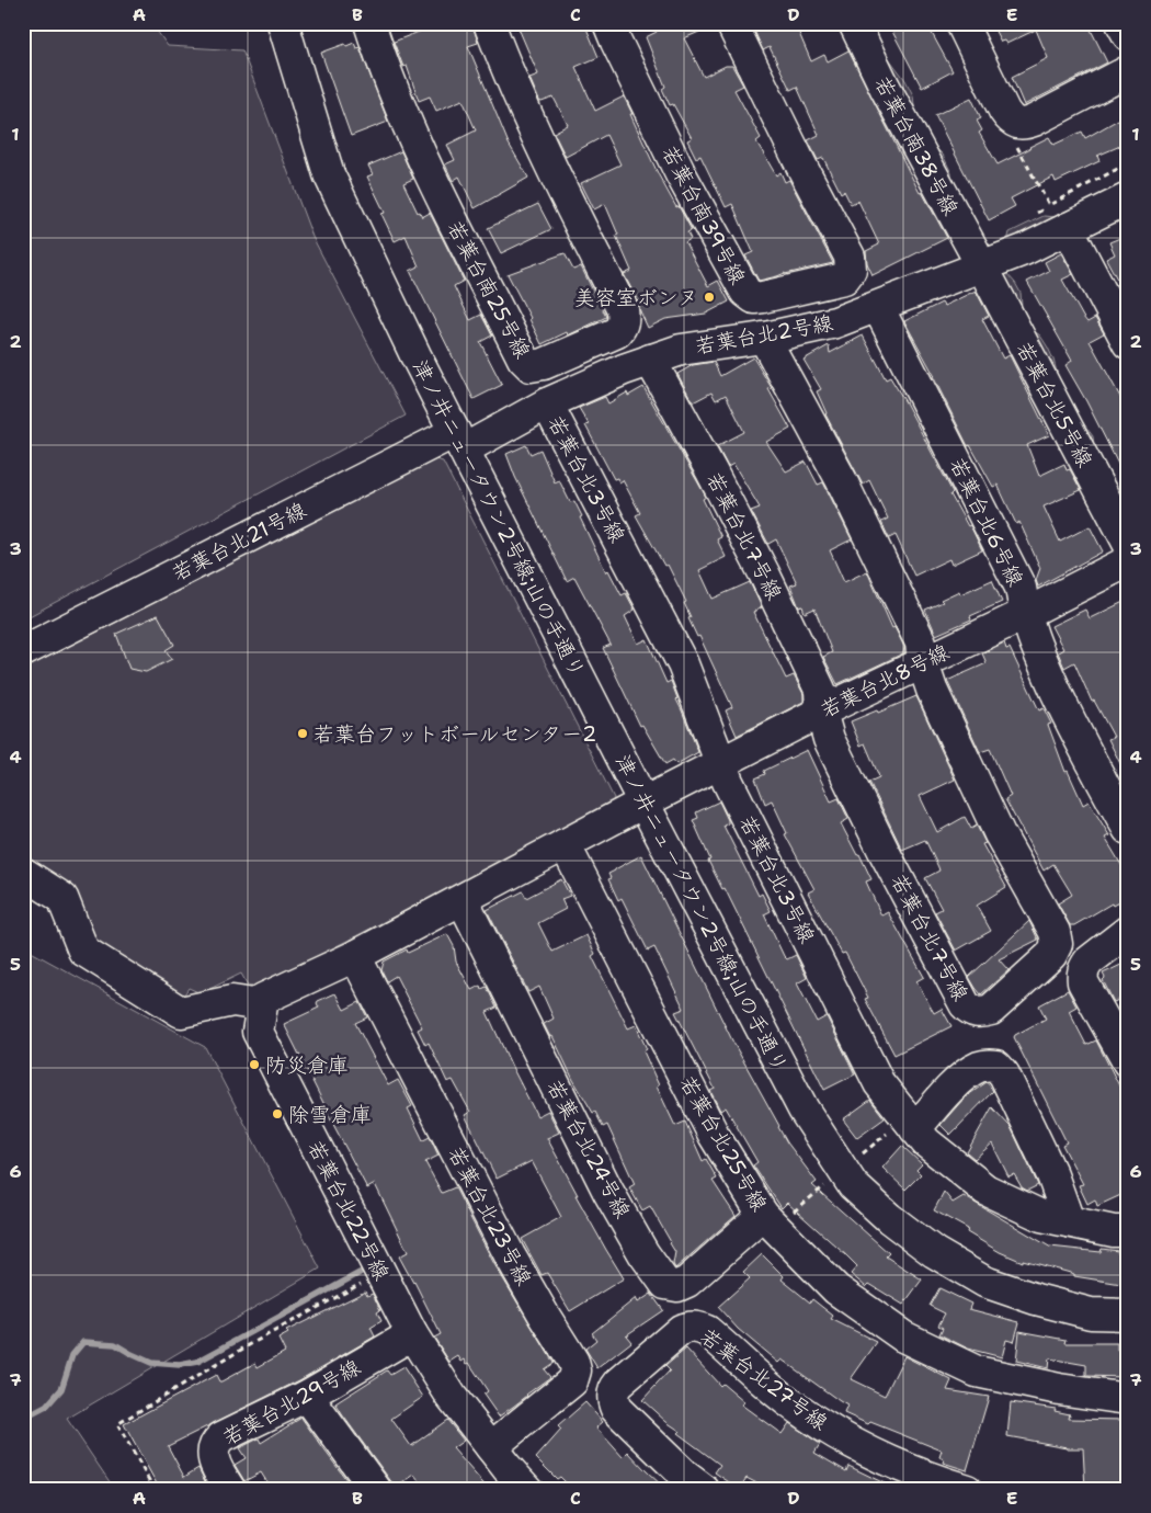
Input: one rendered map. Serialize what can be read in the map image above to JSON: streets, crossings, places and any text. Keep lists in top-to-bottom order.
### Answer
{
  "streets": {
    "street": [
      "若葉台南38号線",
      "若葉台南39号線",
      "若葉台南25号線",
      "若葉台北2号線",
      "若葉台北5号線",
      "若葉台北3号線",
      "津ノ井ニュータウン2号線;山の手通り",
      "若葉台北6号線",
      "若葉台北7号線",
      "若葉台北21号線",
      "若葉台北8号線",
      "若葉台北25号線",
      "若葉台北24号線",
      "若葉台北22号線",
      "若葉台北23号線",
      "若葉台北27号線",
      "若葉台北29号線"
    ]
  },
  "crossings": [
    ["若葉台南38号線", "若葉台北2号線"],
    ["若葉台南38号線", "若葉台北5号線"],
    ["若葉台北2号線", "若葉台北5号線"],
    ["若葉台北2号線", "若葉台北3号線"],
    ["若葉台北2号線", "津ノ井ニュータウン2号線;山の手通り"],
    ["若葉台北2号線", "若葉台北6号線"],
    ["若葉台北2号線", "若葉台北7号線"],
    ["若葉台北2号線", "若葉台北21号線"],
    ["若葉台北3号線", "若葉台北8号線"],
    ["津ノ井ニュータウン2号線;山の手通り", "若葉台北21号線"],
    ["津ノ井ニュータウン2号線;山の手通り", "若葉台北8号線"],
    ["若葉台北6号線", "若葉台北8号線"],
    ["若葉台北7号線", "若葉台北8号線"],
    ["若葉台北25号線", "若葉台北24号線"],
    ["若葉台北22号線", "若葉台北23号線"],
    ["若葉台北22号線", "若葉台北29号線"]
  ],
  "places": [
    "美容室ボンヌ",
    "若葉台フットボールセンター2",
    "防災倉庫",
    "除雪倉庫"
  ],
  "grid": {
    "columns": [
      "A",
      "B",
      "C",
      "D",
      "E"
    ],
    "rows": [
      "1",
      "2",
      "3",
      "4",
      "5",
      "6",
      "7"
    ]
  }
}
